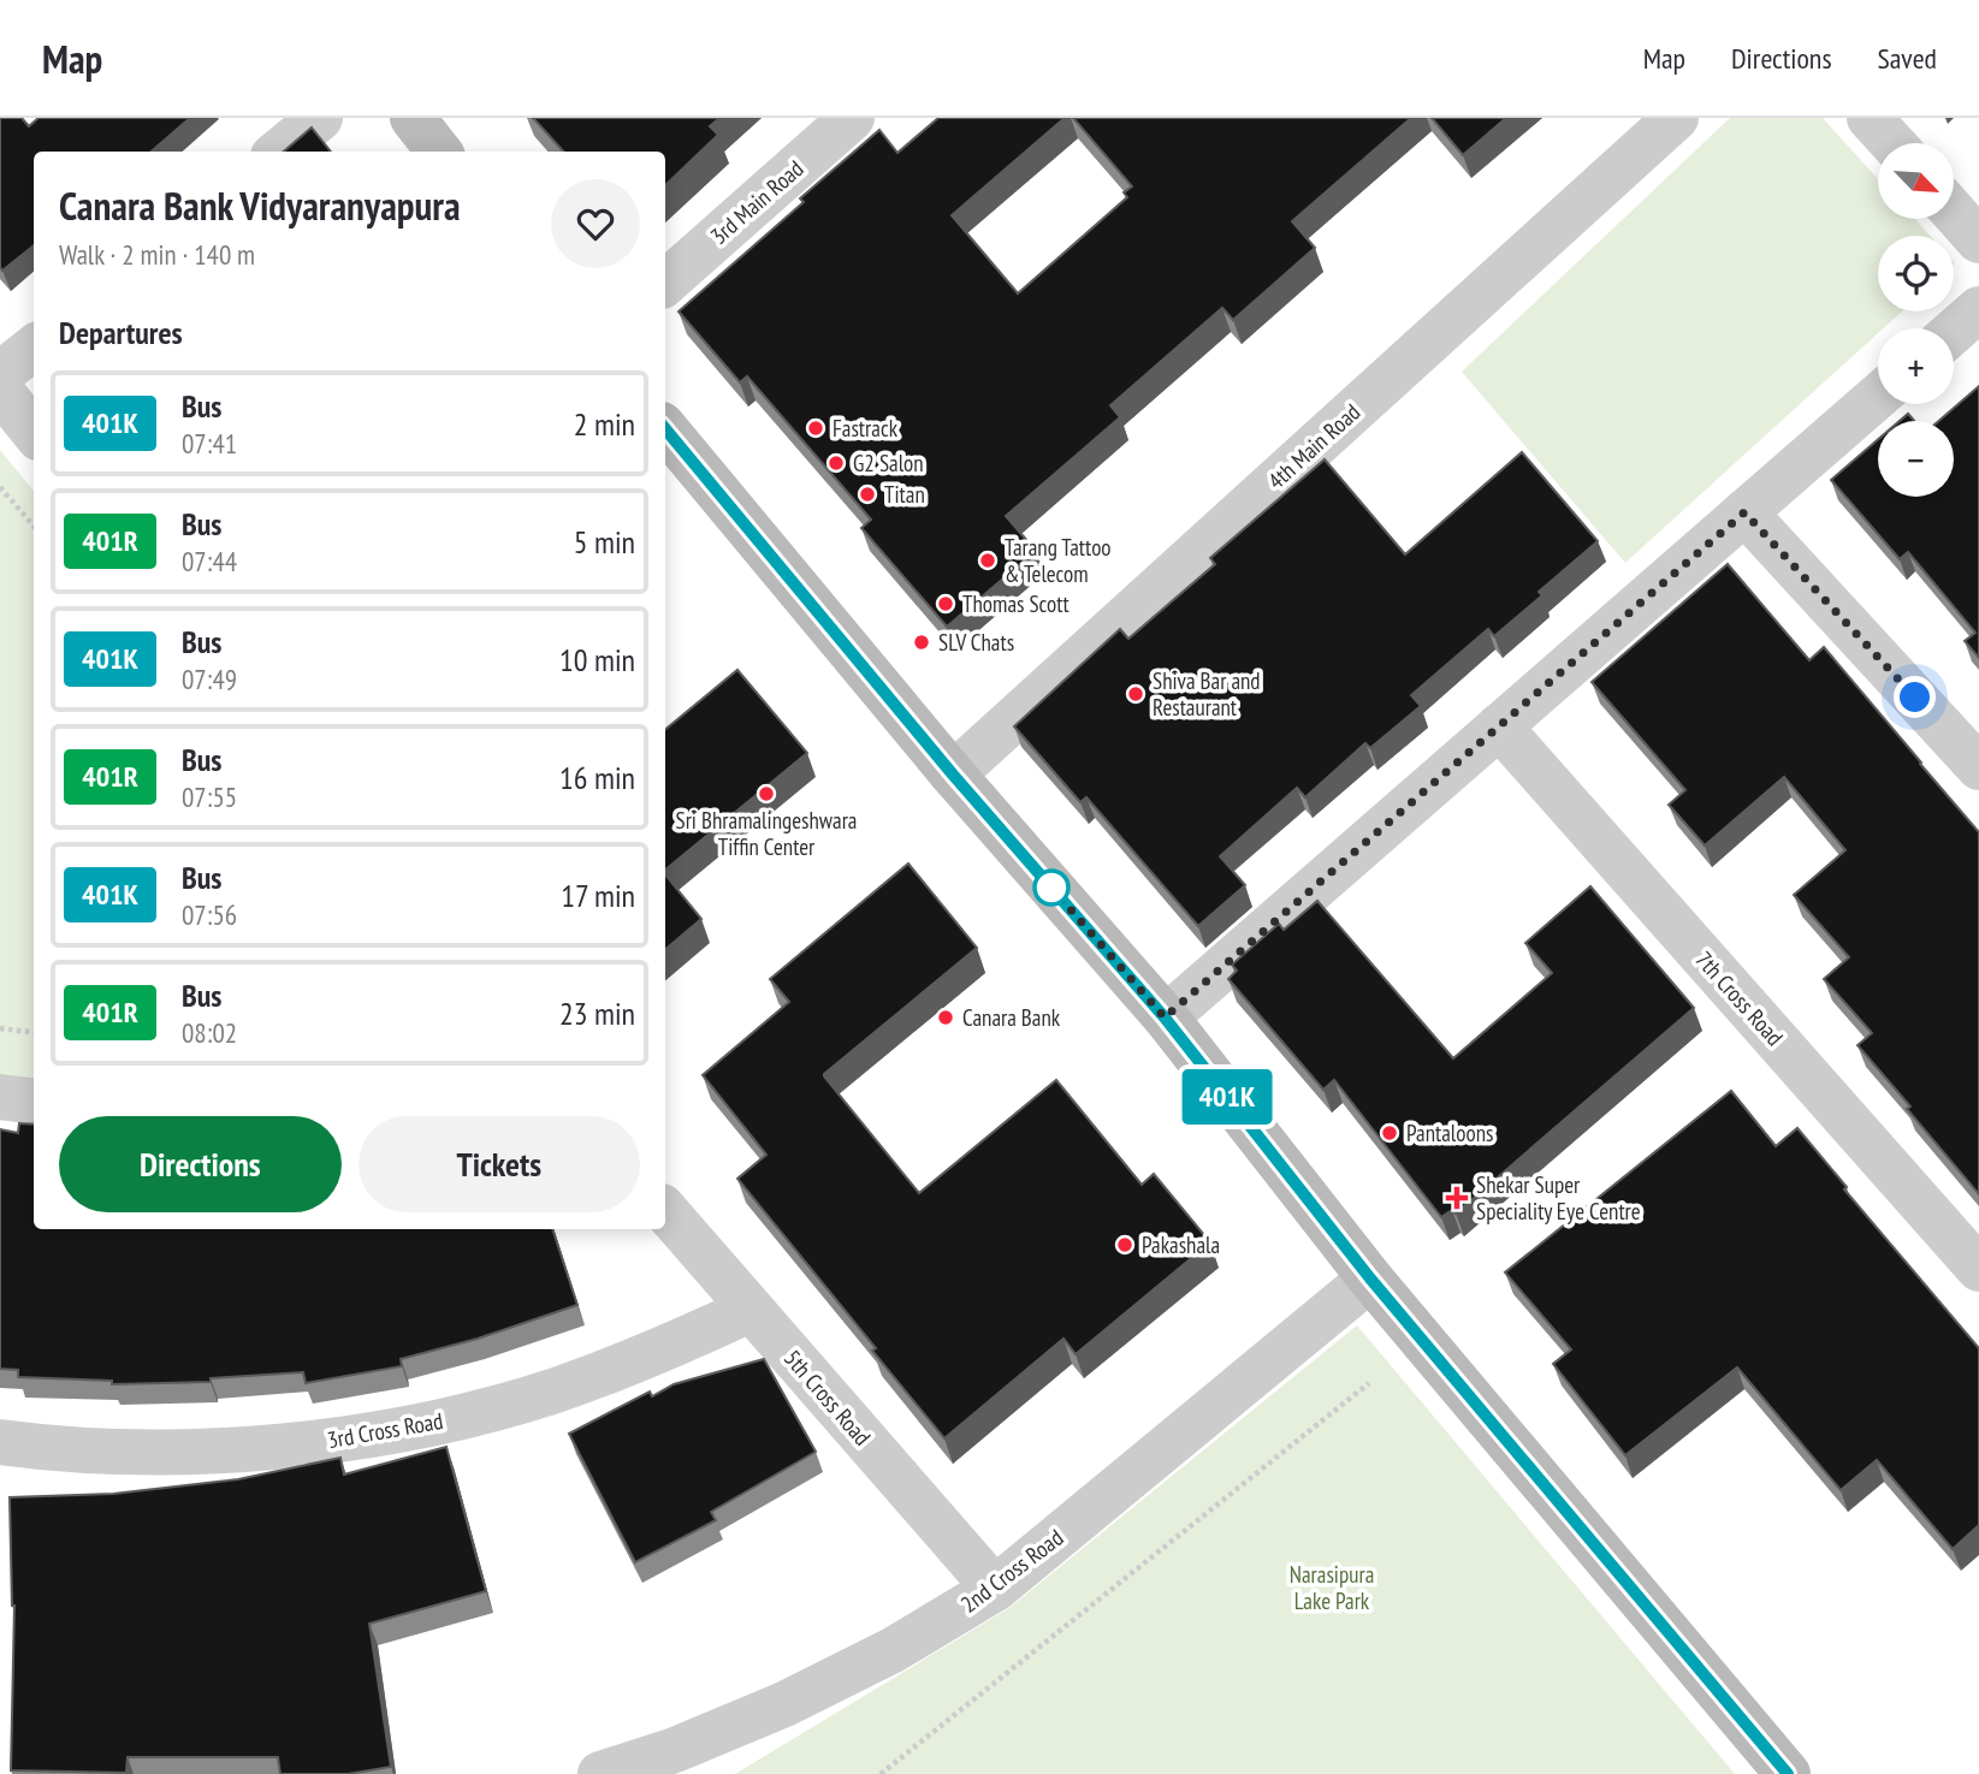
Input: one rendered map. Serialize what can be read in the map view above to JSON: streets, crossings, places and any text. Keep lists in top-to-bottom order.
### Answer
{
  "streets": {
    "street": [
      "3rd Main Road",
      "4th Main Road",
      "7th Cross Road",
      "5th Cross Road",
      "3rd Cross Road",
      "2nd Cross Road"
    ]
  },
  "crossings": [
    ["5th Cross Road", "3rd Cross Road"],
    ["5th Cross Road", "2nd Cross Road"]
  ],
  "parks": ["Narasipura Lake Park"],
  "places": {
    "other": [
      "Fastrack",
      "G2 Salon",
      "Titan",
      "Tarang Tattoo & Telecom",
      "Thomas Scott",
      "SLV Chats",
      "Shiva Bar and Restaurant",
      "Sri Bhramalingeshwara Tiffin Center",
      "Canara Bank",
      "Pantaloons",
      "Pakashala"
    ],
    "health": ["Shekar Super Speciality Eye Centre"]
  },
  "lines": ["bus line 401K"],
  "north": "bottom right",
  "page": {
    "header": "Map",
    "nav": ["Map", "Directions", "Saved"],
    "on_map": "401K",
    "map_buttons": ["+", "−"],
    "heading": [
      ["Canara Bank Vidyaranyapura", "Walk · 2 min · 140 m"],
      "Departures"
    ],
    "list": [
      {
        "mark": "401K",
        "name": "Bus",
        "note": "07:41",
        "value": "2 min"
      },
      {
        "mark": "401R",
        "name": "Bus",
        "note": "07:44",
        "value": "5 min"
      },
      {
        "mark": "401K",
        "name": "Bus",
        "note": "07:49",
        "value": "10 min"
      },
      {
        "mark": "401R",
        "name": "Bus",
        "note": "07:55",
        "value": "16 min"
      },
      {
        "mark": "401K",
        "name": "Bus",
        "note": "07:56",
        "value": "17 min"
      },
      {
        "mark": "401R",
        "name": "Bus",
        "note": "08:02",
        "value": "23 min"
      }
    ],
    "buttons": ["Directions", "Tickets"]
  }
}
